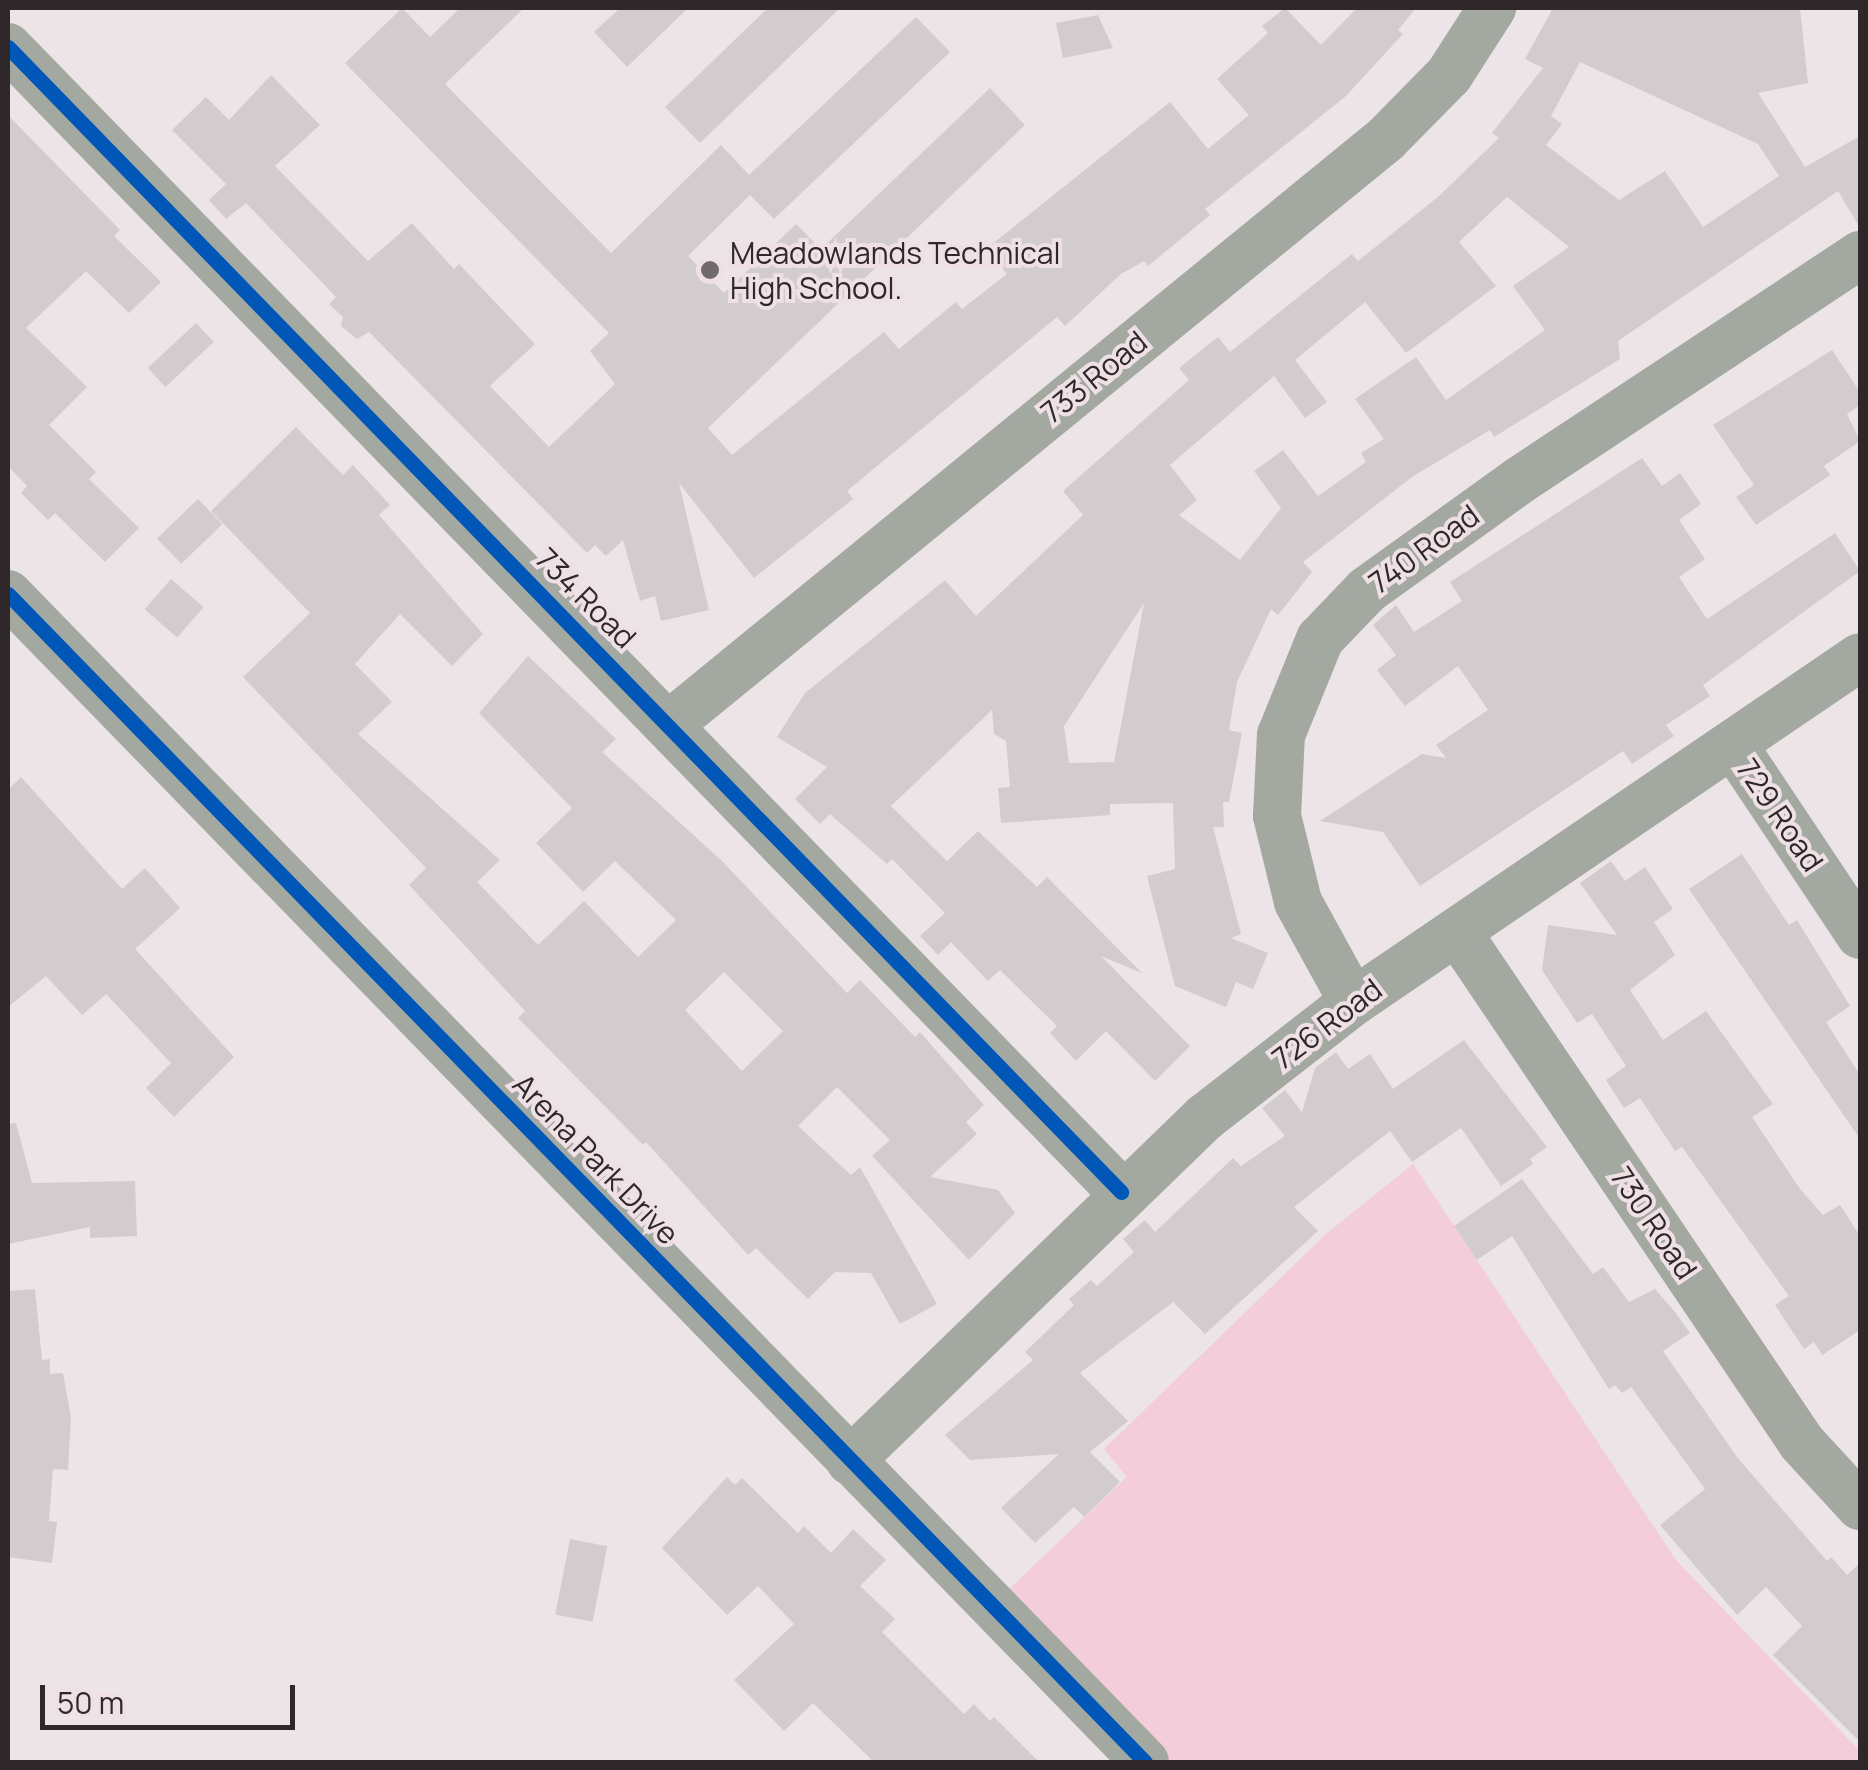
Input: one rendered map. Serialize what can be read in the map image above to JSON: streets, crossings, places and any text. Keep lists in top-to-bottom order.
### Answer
{
  "streets": {
    "street": [
      "733 Road",
      "740 Road",
      "734 Road",
      "729 Road",
      "726 Road",
      "Arena Park Drive",
      "730 Road"
    ]
  },
  "crossings": [
    ["733 Road", "734 Road"],
    ["740 Road", "726 Road"],
    ["734 Road", "726 Road"],
    ["729 Road", "726 Road"],
    ["726 Road", "Arena Park Drive"],
    ["726 Road", "730 Road"]
  ],
  "places": ["Meadowlands Technical High School."],
  "scale_bar": "50 m"
}
